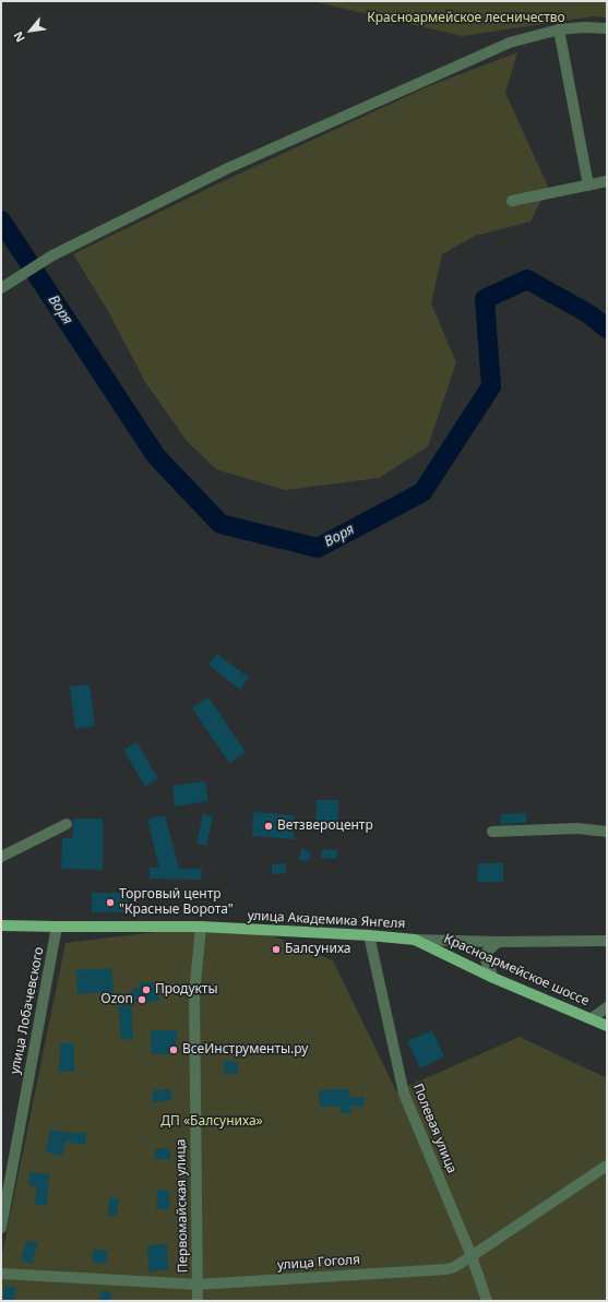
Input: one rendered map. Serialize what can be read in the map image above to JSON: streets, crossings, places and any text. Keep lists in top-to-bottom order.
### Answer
{
  "streets": {
    "main road": ["улица Академика Янгеля", "Красноармейское шоссе"],
    "street": [
      "улица Лобачевского",
      "Полевая улица",
      "Первомайская улица",
      "улица Гоголя"
    ]
  },
  "crossings": [
    ["улица Академика Янгеля", "Красноармейское шоссе"],
    ["улица Академика Янгеля", "улица Лобачевского"],
    ["улица Академика Янгеля", "Полевая улица"],
    ["улица Академика Янгеля", "Первомайская улица"],
    ["Полевая улица", "улица Гоголя"],
    ["Первомайская улица", "улица Гоголя"]
  ],
  "water": ["Воря"],
  "parks": ["Красноармейское лесничество", "ДП «Балсуниха»"],
  "places": [
    "Ветзвероцентр",
    "Торговый центр \"Красные Ворота\"",
    "Балсуниха",
    "Продукты",
    "Ozon",
    "ВсеИнструменты.ру"
  ],
  "north": "bottom left"
}
